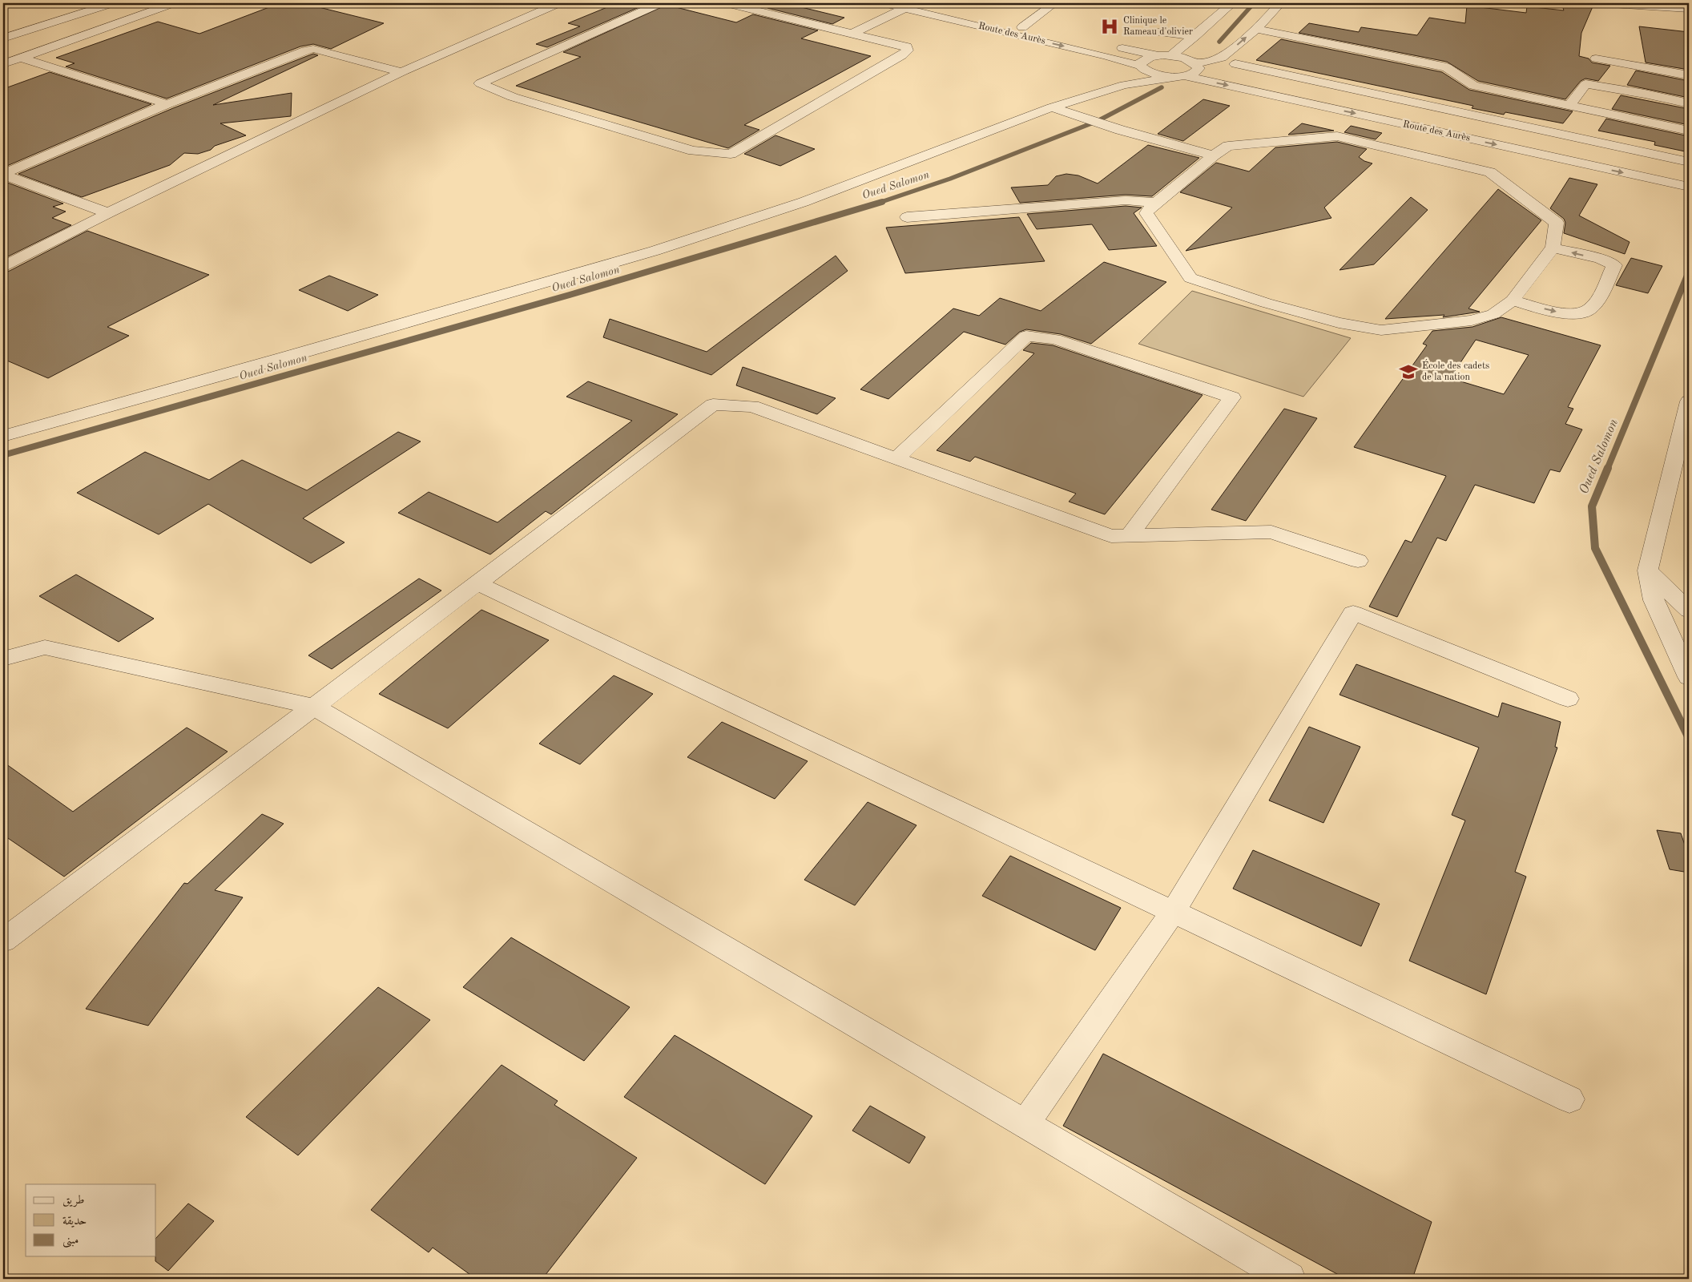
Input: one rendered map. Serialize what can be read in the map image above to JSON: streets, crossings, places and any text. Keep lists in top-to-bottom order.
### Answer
{
  "streets": {
    "street": ["Route des Aurès"]
  },
  "water": ["Oued Salomon"],
  "places": {
    "hospital": ["Clinique le Rameau d'olivier"],
    "school or university": ["École des cadets de la nation"]
  },
  "legend": ["طريق", "حديقة", "مبنى"]
}
